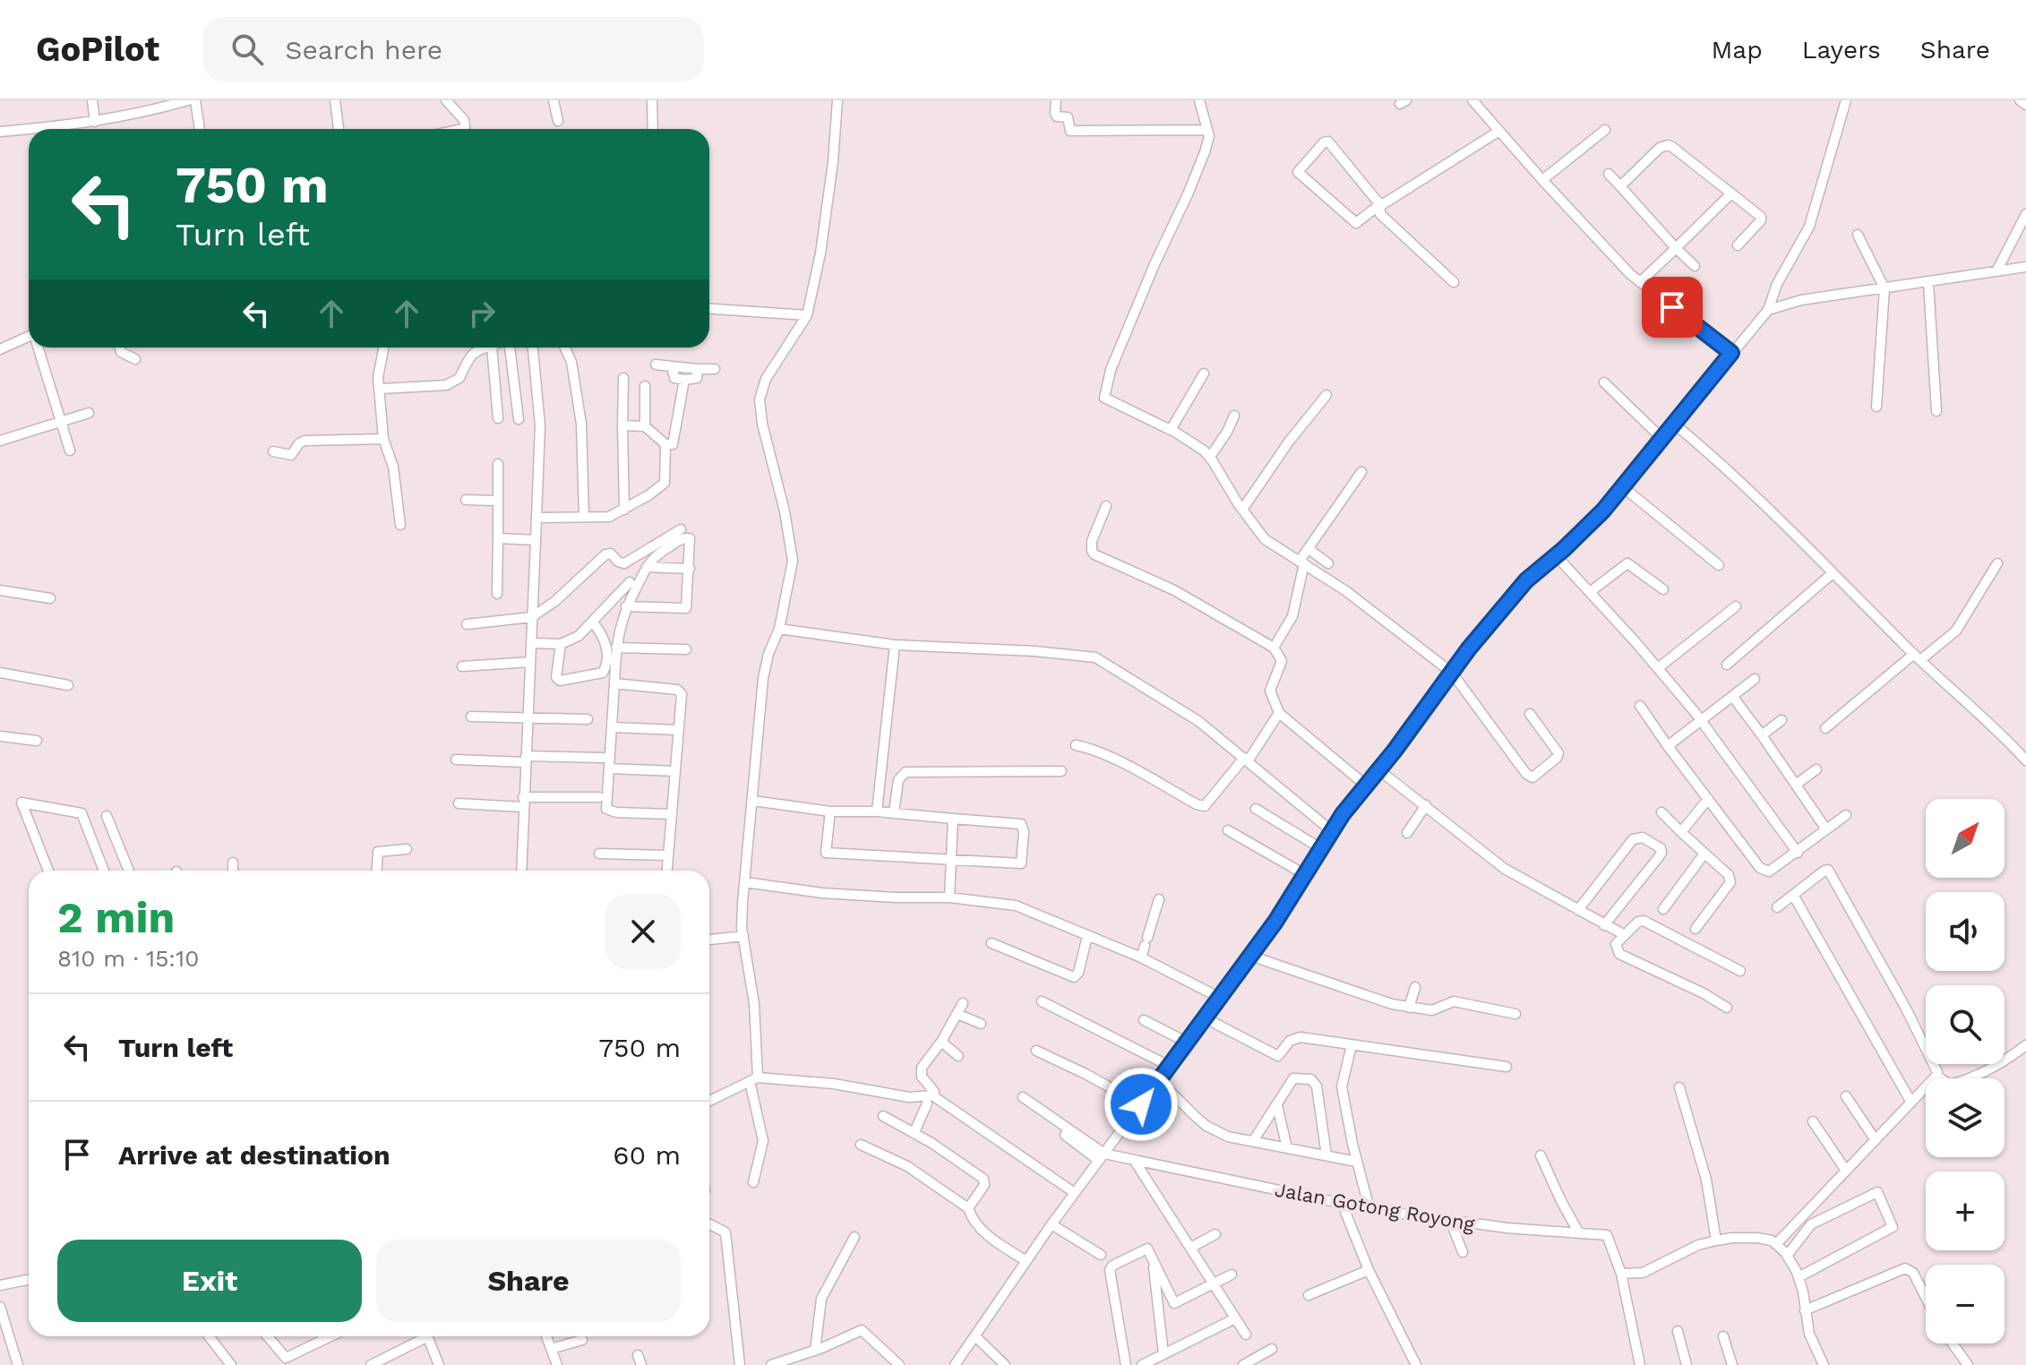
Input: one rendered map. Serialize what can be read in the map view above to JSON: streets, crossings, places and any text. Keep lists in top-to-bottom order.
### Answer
{
  "streets": {
    "street": ["Jalan Gotong Royong"]
  },
  "north": "top right",
  "page": {
    "header": "GoPilot",
    "search": "Search here",
    "nav": ["Map", "Layers", "Share"],
    "turn": ["750 m", "Turn left"],
    "map_buttons": ["+", "−"],
    "heading": ["2 min", "810 m · 15:10"],
    "list": [
      {
        "name": "Turn left",
        "value": "750 m"
      },
      {
        "name": "Arrive at destination",
        "value": "60 m"
      }
    ],
    "buttons": ["Exit", "Share"]
  }
}
